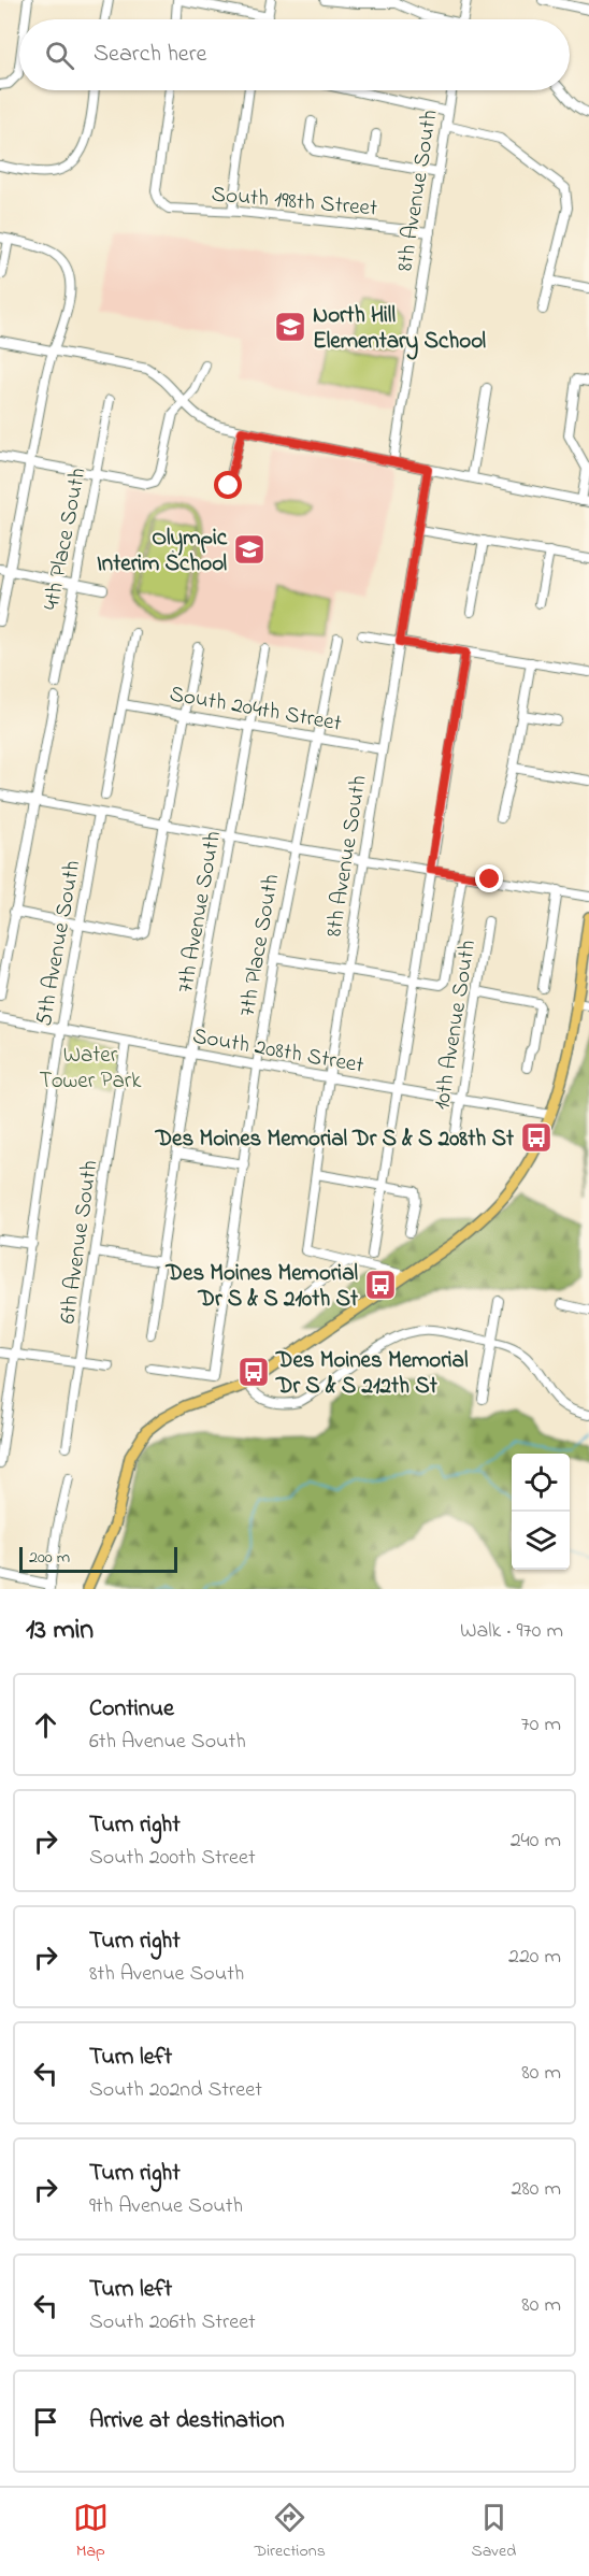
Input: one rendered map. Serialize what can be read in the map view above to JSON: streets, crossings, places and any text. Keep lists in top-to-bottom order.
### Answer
{
  "streets": {
    "street": [
      "8th Avenue South",
      "South 198th Street",
      "4th Place South",
      "South 204th Street",
      "7th Avenue South",
      "5th Avenue South",
      "7th Place South",
      "10th Avenue South",
      "South 208th Street",
      "6th Avenue South"
    ]
  },
  "crossings": [
    ["8th Avenue South", "South 198th Street"],
    ["8th Avenue South", "South 204th Street"],
    ["8th Avenue South", "South 208th Street"],
    ["South 204th Street", "7th Avenue South"],
    ["South 204th Street", "7th Place South"],
    ["7th Avenue South", "South 208th Street"],
    ["5th Avenue South", "South 208th Street"],
    ["7th Place South", "South 208th Street"],
    ["10th Avenue South", "South 208th Street"],
    ["South 208th Street", "6th Avenue South"]
  ],
  "parks": ["Water Tower Park"],
  "places": {
    "school or university": ["North Hill Elementary School", "Olympic Interim School"],
    "bus stop": ["Des Moines Memorial Dr S & S 208th St", "Des Moines Memorial Dr S & S 210th St", "Des Moines Memorial Dr S & S 212th St"]
  },
  "scale_bar": "200 m",
  "page": {
    "search": "Search here",
    "scale": "200 m",
    "heading": ["13 min", "Walk · 970 m"],
    "list": [
      ["Continue", "6th Avenue South", "70 m"],
      ["Turn right", "South 200th Street", "240 m"],
      ["Turn right", "8th Avenue South", "220 m"],
      ["Turn left", "South 202nd Street", "80 m"],
      ["Turn right", "9th Avenue South", "280 m"],
      ["Turn left", "South 206th Street", "80 m"],
      "Arrive at destination"
    ],
    "nav": ["Map", "Directions", "Saved"]
  }
}
